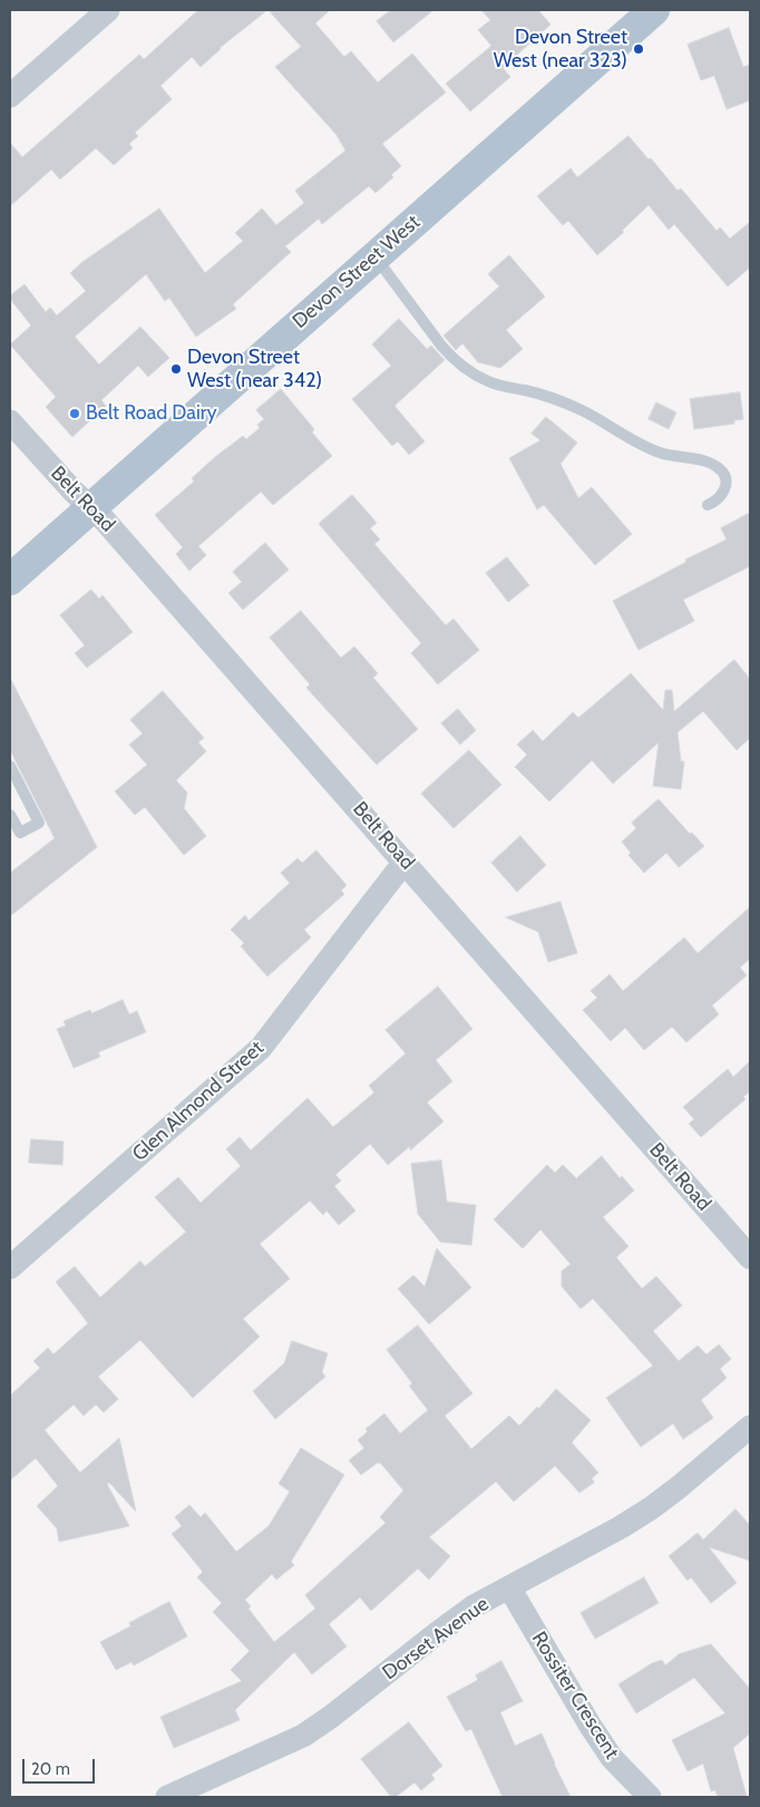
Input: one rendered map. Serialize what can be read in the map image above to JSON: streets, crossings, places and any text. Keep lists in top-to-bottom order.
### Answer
{
  "streets": {
    "main road": ["Devon Street West"],
    "street": [
      "Belt Road",
      "Glen Almond Street",
      "Dorset Avenue",
      "Rossiter Crescent"
    ]
  },
  "crossings": [
    ["Devon Street West", "Belt Road"],
    ["Belt Road", "Glen Almond Street"],
    ["Dorset Avenue", "Rossiter Crescent"]
  ],
  "places": ["Devon Street West (near 323)", "Devon Street West (near 342)", "Belt Road Dairy"],
  "scale_bar": "20 m"
}
